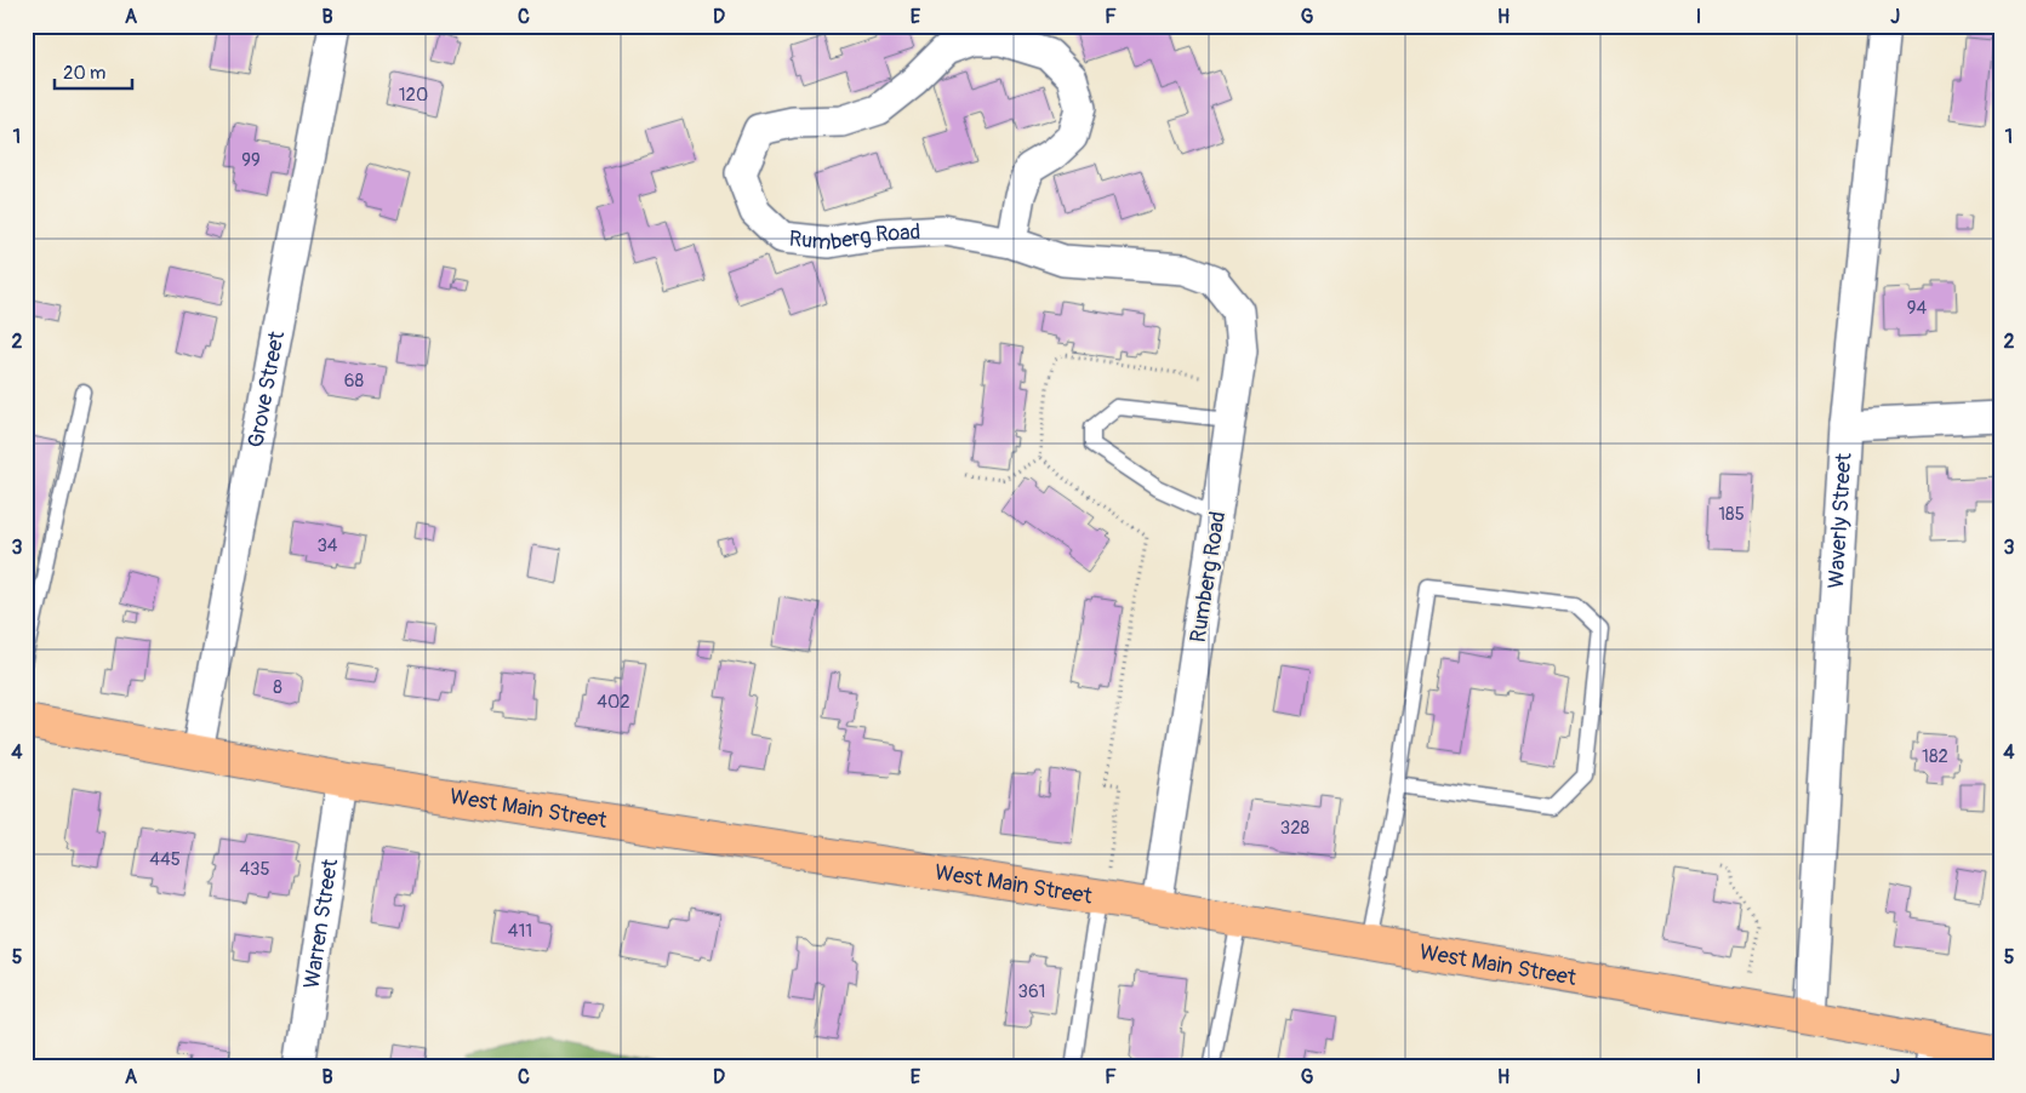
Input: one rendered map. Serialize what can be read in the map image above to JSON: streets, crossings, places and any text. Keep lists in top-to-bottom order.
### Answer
{
  "streets": {
    "main road": ["West Main Street"],
    "street": [
      "Rumberg Road",
      "Grove Street",
      "Waverly Street",
      "Warren Street"
    ]
  },
  "crossings": [
    ["Rumberg Road", "West Main Street"],
    ["Grove Street", "West Main Street"],
    ["Waverly Street", "West Main Street"],
    ["West Main Street", "Warren Street"]
  ],
  "house_numbers": [
    "120",
    "99",
    "94",
    "68",
    "185",
    "34",
    "8",
    "402",
    "182",
    "328",
    "445",
    "435",
    "411",
    "361"
  ],
  "scale_bar": "20 m",
  "grid": {
    "columns": [
      "A",
      "B",
      "C",
      "D",
      "E",
      "F",
      "G",
      "H",
      "I",
      "J"
    ],
    "rows": [
      "1",
      "2",
      "3",
      "4",
      "5"
    ]
  }
}
